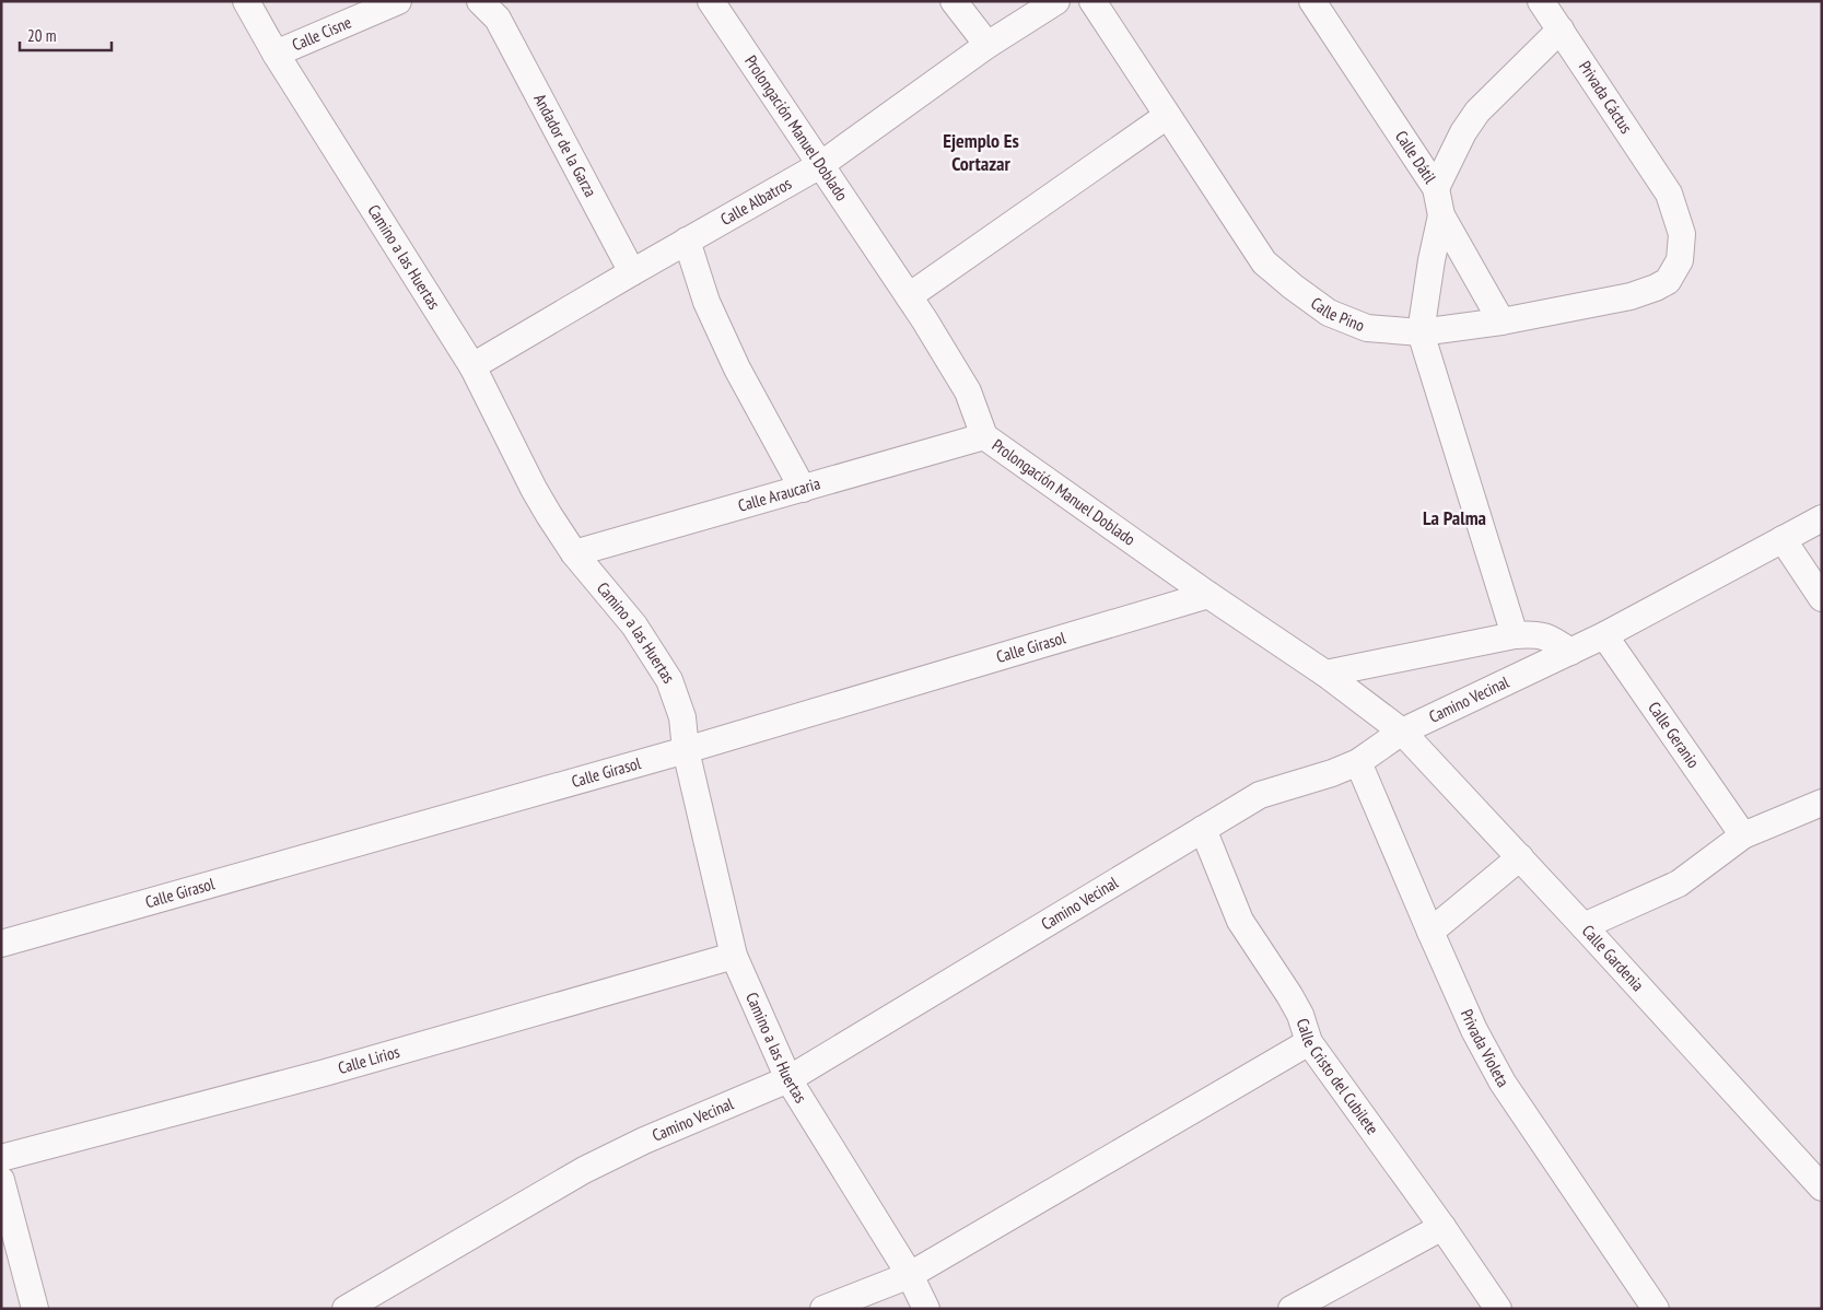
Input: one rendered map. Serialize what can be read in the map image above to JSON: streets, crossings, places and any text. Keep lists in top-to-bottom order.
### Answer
{
  "streets": {
    "street": [
      "Calle Cisne",
      "Privada Cáctus",
      "Prolongación Manuel Doblado",
      "Andador de la Garza",
      "Calle Dátil",
      "Calle Albatros",
      "Camino a las Huertas",
      "Calle Pino",
      "Calle Araucaria",
      "Calle Girasol",
      "Camino Vecinal",
      "Calle Geranio",
      "Calle Gardenia",
      "Privada Violeta",
      "Calle Lirios",
      "Calle Cristo del Cubilete"
    ]
  },
  "crossings": [
    ["Calle Cisne", "Camino a las Huertas"],
    ["Privada Cáctus", "Calle Dátil"],
    ["Privada Cáctus", "Calle Pino"],
    ["Prolongación Manuel Doblado", "Calle Albatros"],
    ["Prolongación Manuel Doblado", "Calle Araucaria"],
    ["Prolongación Manuel Doblado", "Calle Girasol"],
    ["Prolongación Manuel Doblado", "Camino Vecinal"],
    ["Prolongación Manuel Doblado", "Calle Gardenia"],
    ["Andador de la Garza", "Calle Albatros"],
    ["Calle Dátil", "Calle Pino"],
    ["Calle Albatros", "Camino a las Huertas"],
    ["Camino a las Huertas", "Calle Araucaria"],
    ["Camino a las Huertas", "Calle Girasol"],
    ["Camino a las Huertas", "Camino Vecinal"],
    ["Camino a las Huertas", "Calle Lirios"],
    ["Camino Vecinal", "Calle Geranio"],
    ["Camino Vecinal", "Calle Gardenia"],
    ["Camino Vecinal", "Privada Violeta"],
    ["Camino Vecinal", "Calle Cristo del Cubilete"]
  ],
  "districts": ["Ejemplo Es Cortazar", "La Palma"],
  "scale_bar": "20 m"
}
